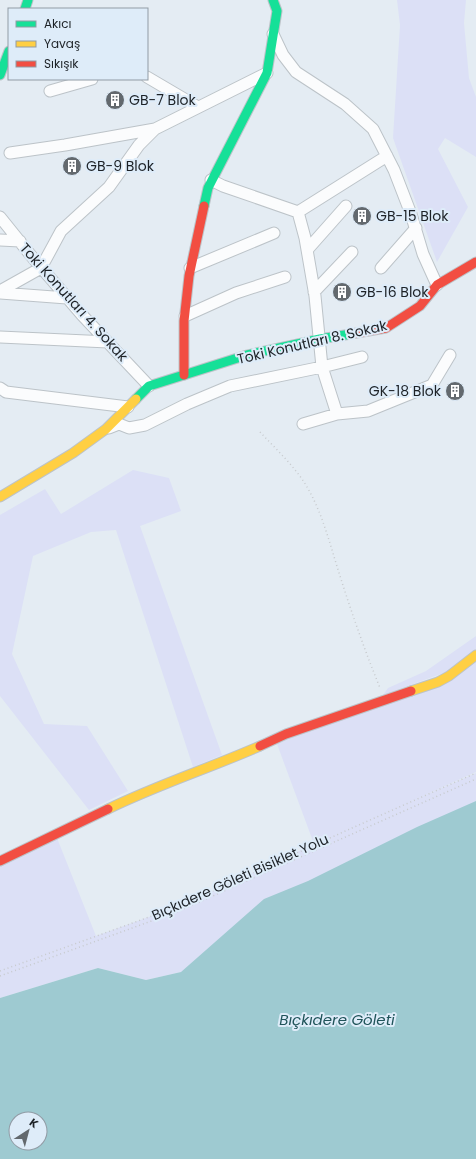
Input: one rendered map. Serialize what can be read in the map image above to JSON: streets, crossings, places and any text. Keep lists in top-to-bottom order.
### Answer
{
  "streets": {
    "street": ["Toki Konutları 4. Sokak", "Toki Konutları 8. Sokak"],
    "path": ["Bıçkıdere Göleti Bisiklet Yolu"]
  },
  "crossings": [
    ["Toki Konutları 4. Sokak", "Toki Konutları 8. Sokak"]
  ],
  "water": ["Bıçkıdere Göleti"],
  "places": {
    "building": [
      "GB-7 Blok",
      "GB-9 Blok",
      "GB-15 Blok",
      "GB-16 Blok",
      "GK-18 Blok"
    ]
  },
  "legend": ["Akıcı", "Yavaş", "Sıkışık"],
  "north": "top right"
}
